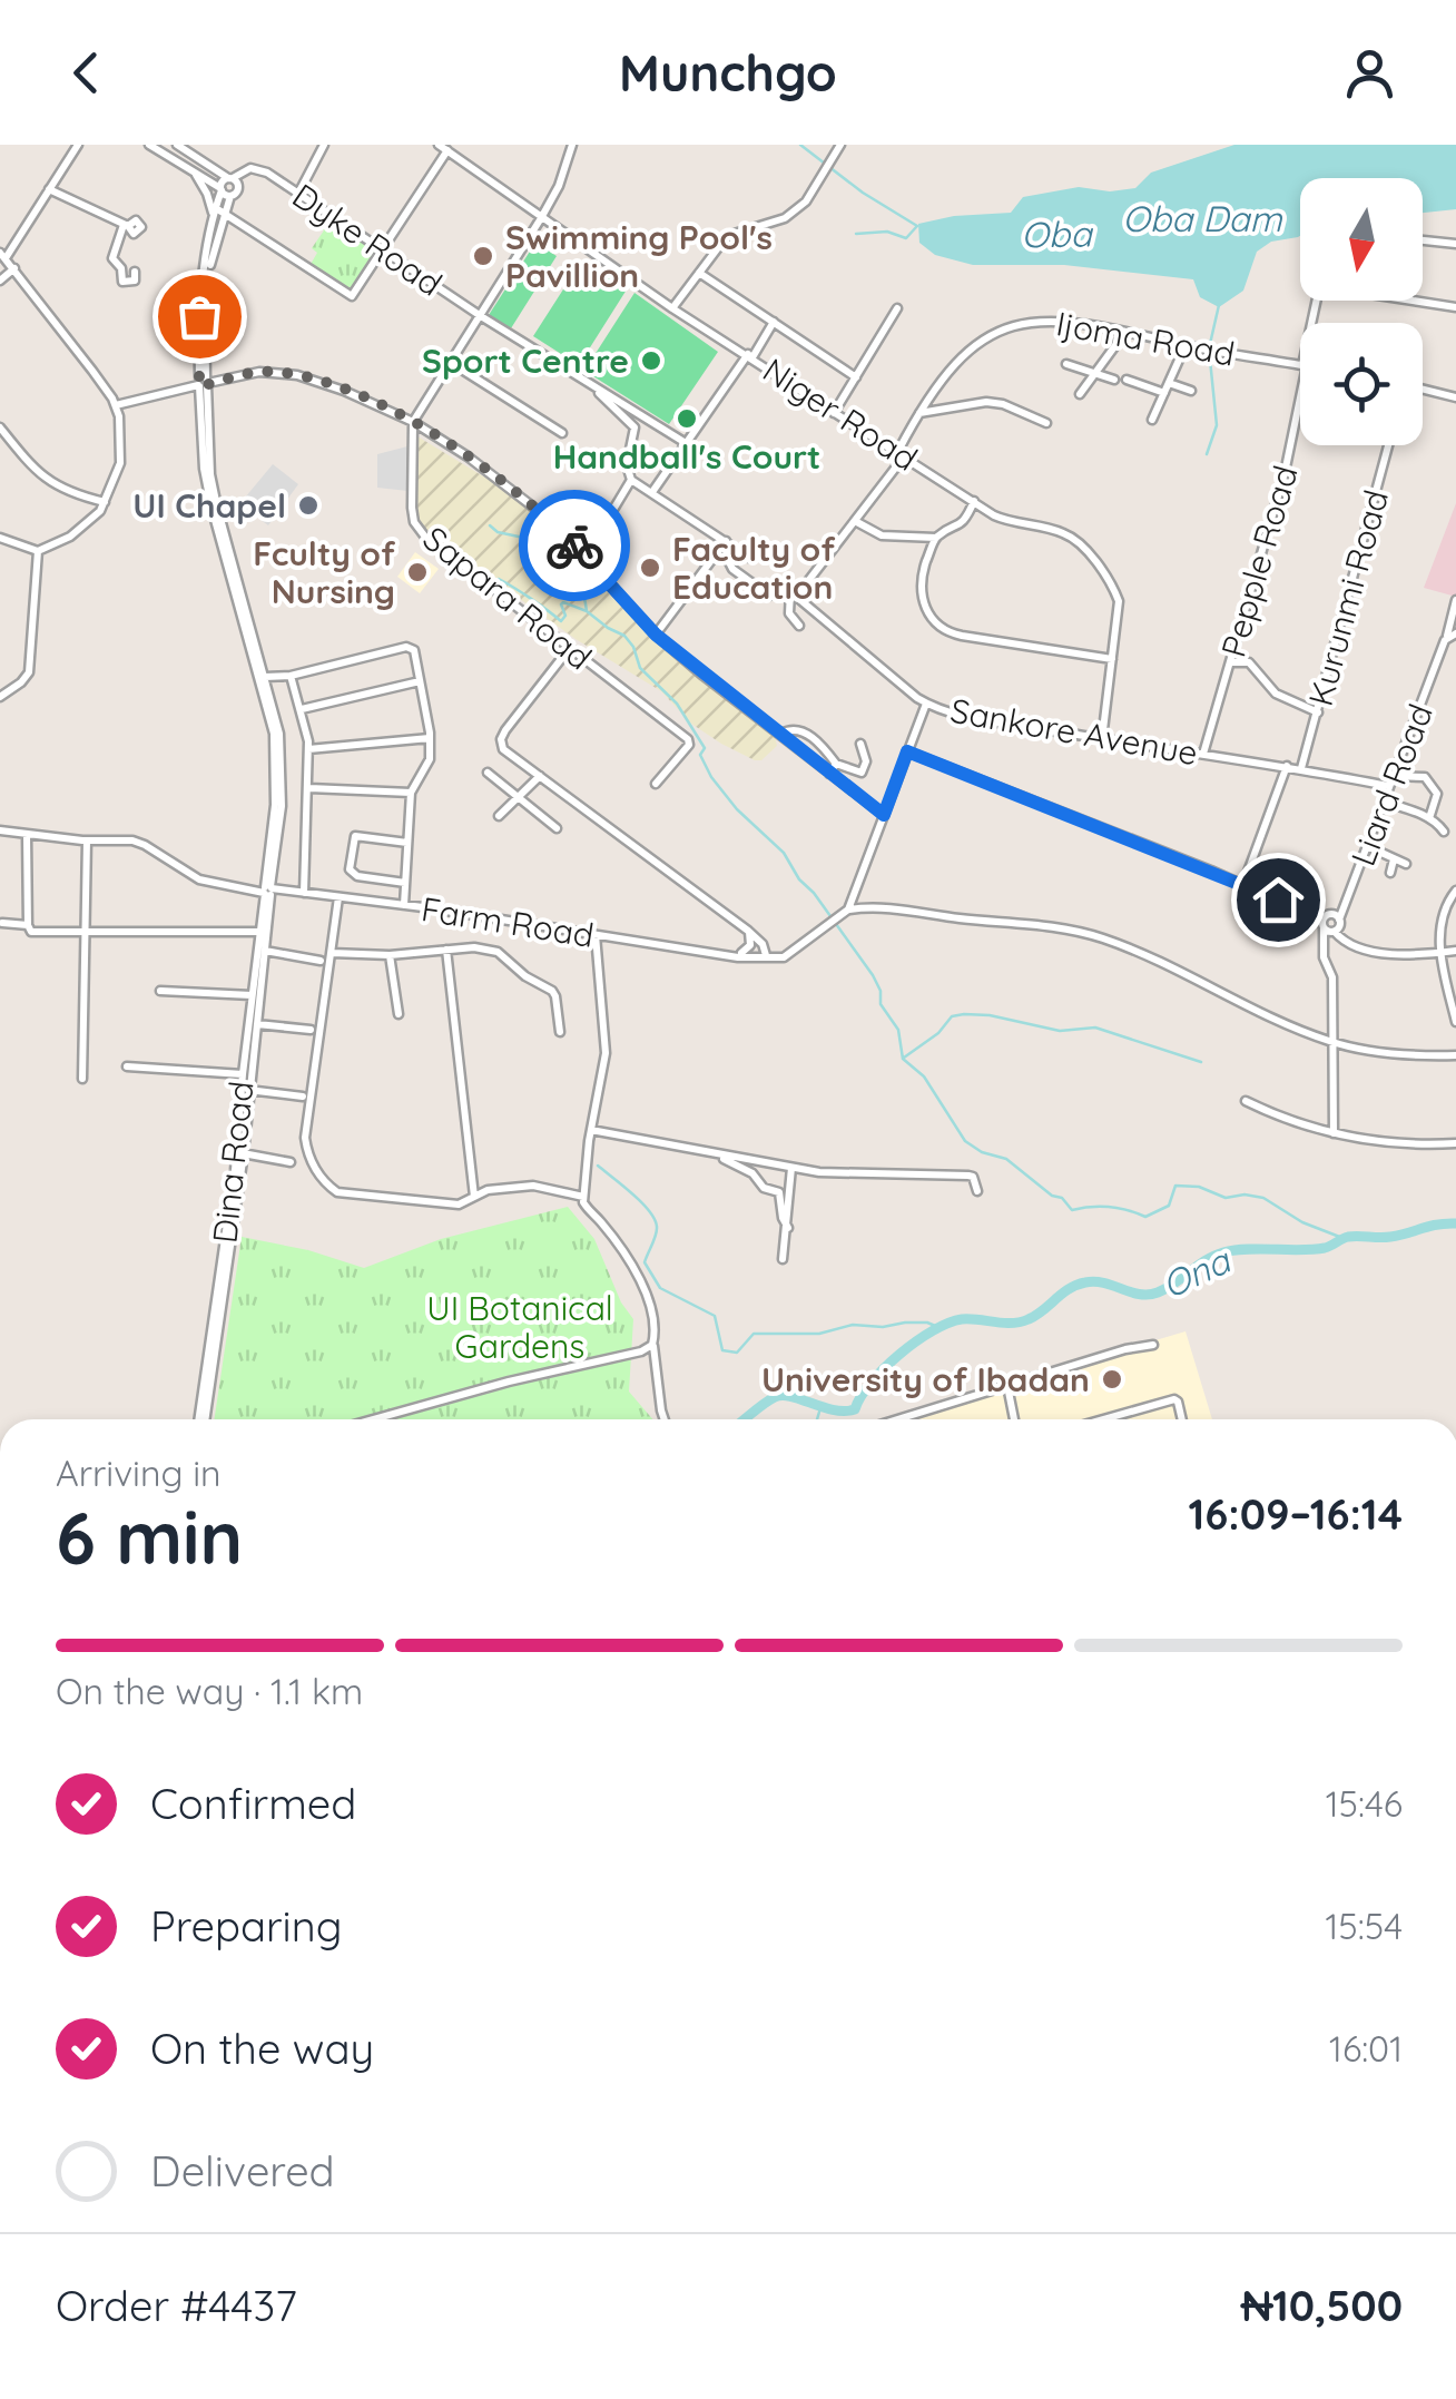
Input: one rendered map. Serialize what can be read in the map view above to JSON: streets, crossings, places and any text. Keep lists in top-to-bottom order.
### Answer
{
  "streets": {
    "street": [
      "Dyke Road",
      "Ijoma Road",
      "Niger Road",
      "Pepple Road",
      "Sapara Road",
      "Kurunmi Road",
      "Sankore Avenue",
      "Liard Road",
      "Farm Road",
      "Dina Road"
    ]
  },
  "crossings": [
    ["Ijoma Road", "Niger Road"],
    ["Ijoma Road", "Sankore Avenue"],
    ["Niger Road", "Sankore Avenue"],
    ["Pepple Road", "Sankore Avenue"],
    ["Kurunmi Road", "Sankore Avenue"],
    ["Sankore Avenue", "Liard Road"],
    ["Farm Road", "Dina Road"]
  ],
  "water": ["Oba Dam", "Oba", "Ona"],
  "parks": ["UI Botanical Gardens"],
  "places": [
    "Swimming Pool's Pavillion",
    "Sport Centre",
    "Handball's Court",
    "UI Chapel",
    "Faculty of Education",
    "Fculty of Nursing",
    "University of Ibadan"
  ],
  "north": "bottom",
  "page": {
    "header": "Munchgo",
    "heading": ["6 min", "Arriving in", "16:09–16:14"],
    "panel": ["Order #4437", "₦10,500"],
    "bar": "On the way · 1.1 km",
    "list": [
      ["Confirmed", "15:46"],
      ["Preparing", "15:54"],
      ["On the way", "16:01"],
      "Delivered"
    ]
  }
}
